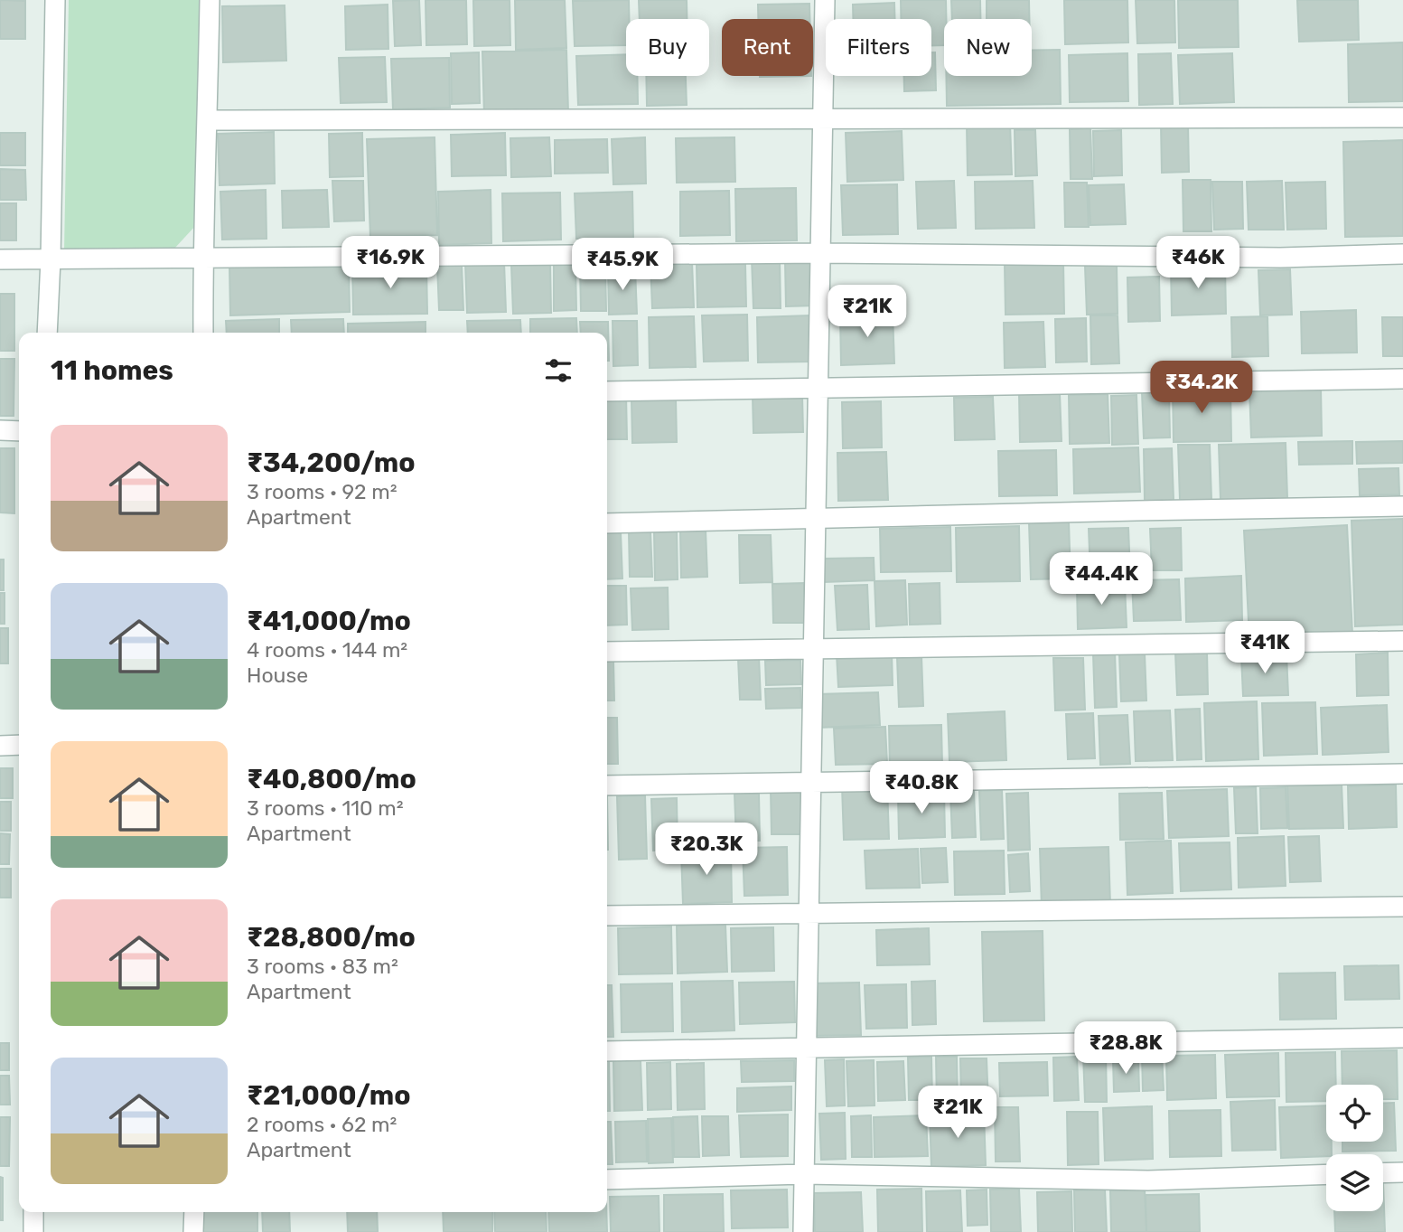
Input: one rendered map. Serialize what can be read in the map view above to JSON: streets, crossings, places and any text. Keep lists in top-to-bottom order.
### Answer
{
  "page": {
    "chip": [
      "Buy",
      "Rent",
      "Filters",
      "New"
    ],
    "price": [
      "₹16.9K",
      "₹46K",
      "₹45.9K",
      "₹21K",
      "₹34.2K",
      "₹44.4K",
      "₹41K",
      "₹40.8K",
      "₹20.3K",
      "₹28.8K",
      "₹21K"
    ],
    "heading": "11 homes",
    "list": [
      {
        "name": "₹34,200/mo",
        "note": "3 rooms · 92 m² · Apartment"
      },
      {
        "name": "₹41,000/mo",
        "note": "4 rooms · 144 m² · House"
      },
      {
        "name": "₹40,800/mo",
        "note": "3 rooms · 110 m² · Apartment"
      },
      {
        "name": "₹28,800/mo",
        "note": "3 rooms · 83 m² · Apartment"
      },
      {
        "name": "₹21,000/mo",
        "note": "2 rooms · 62 m² · Apartment"
      }
    ]
  }
}
